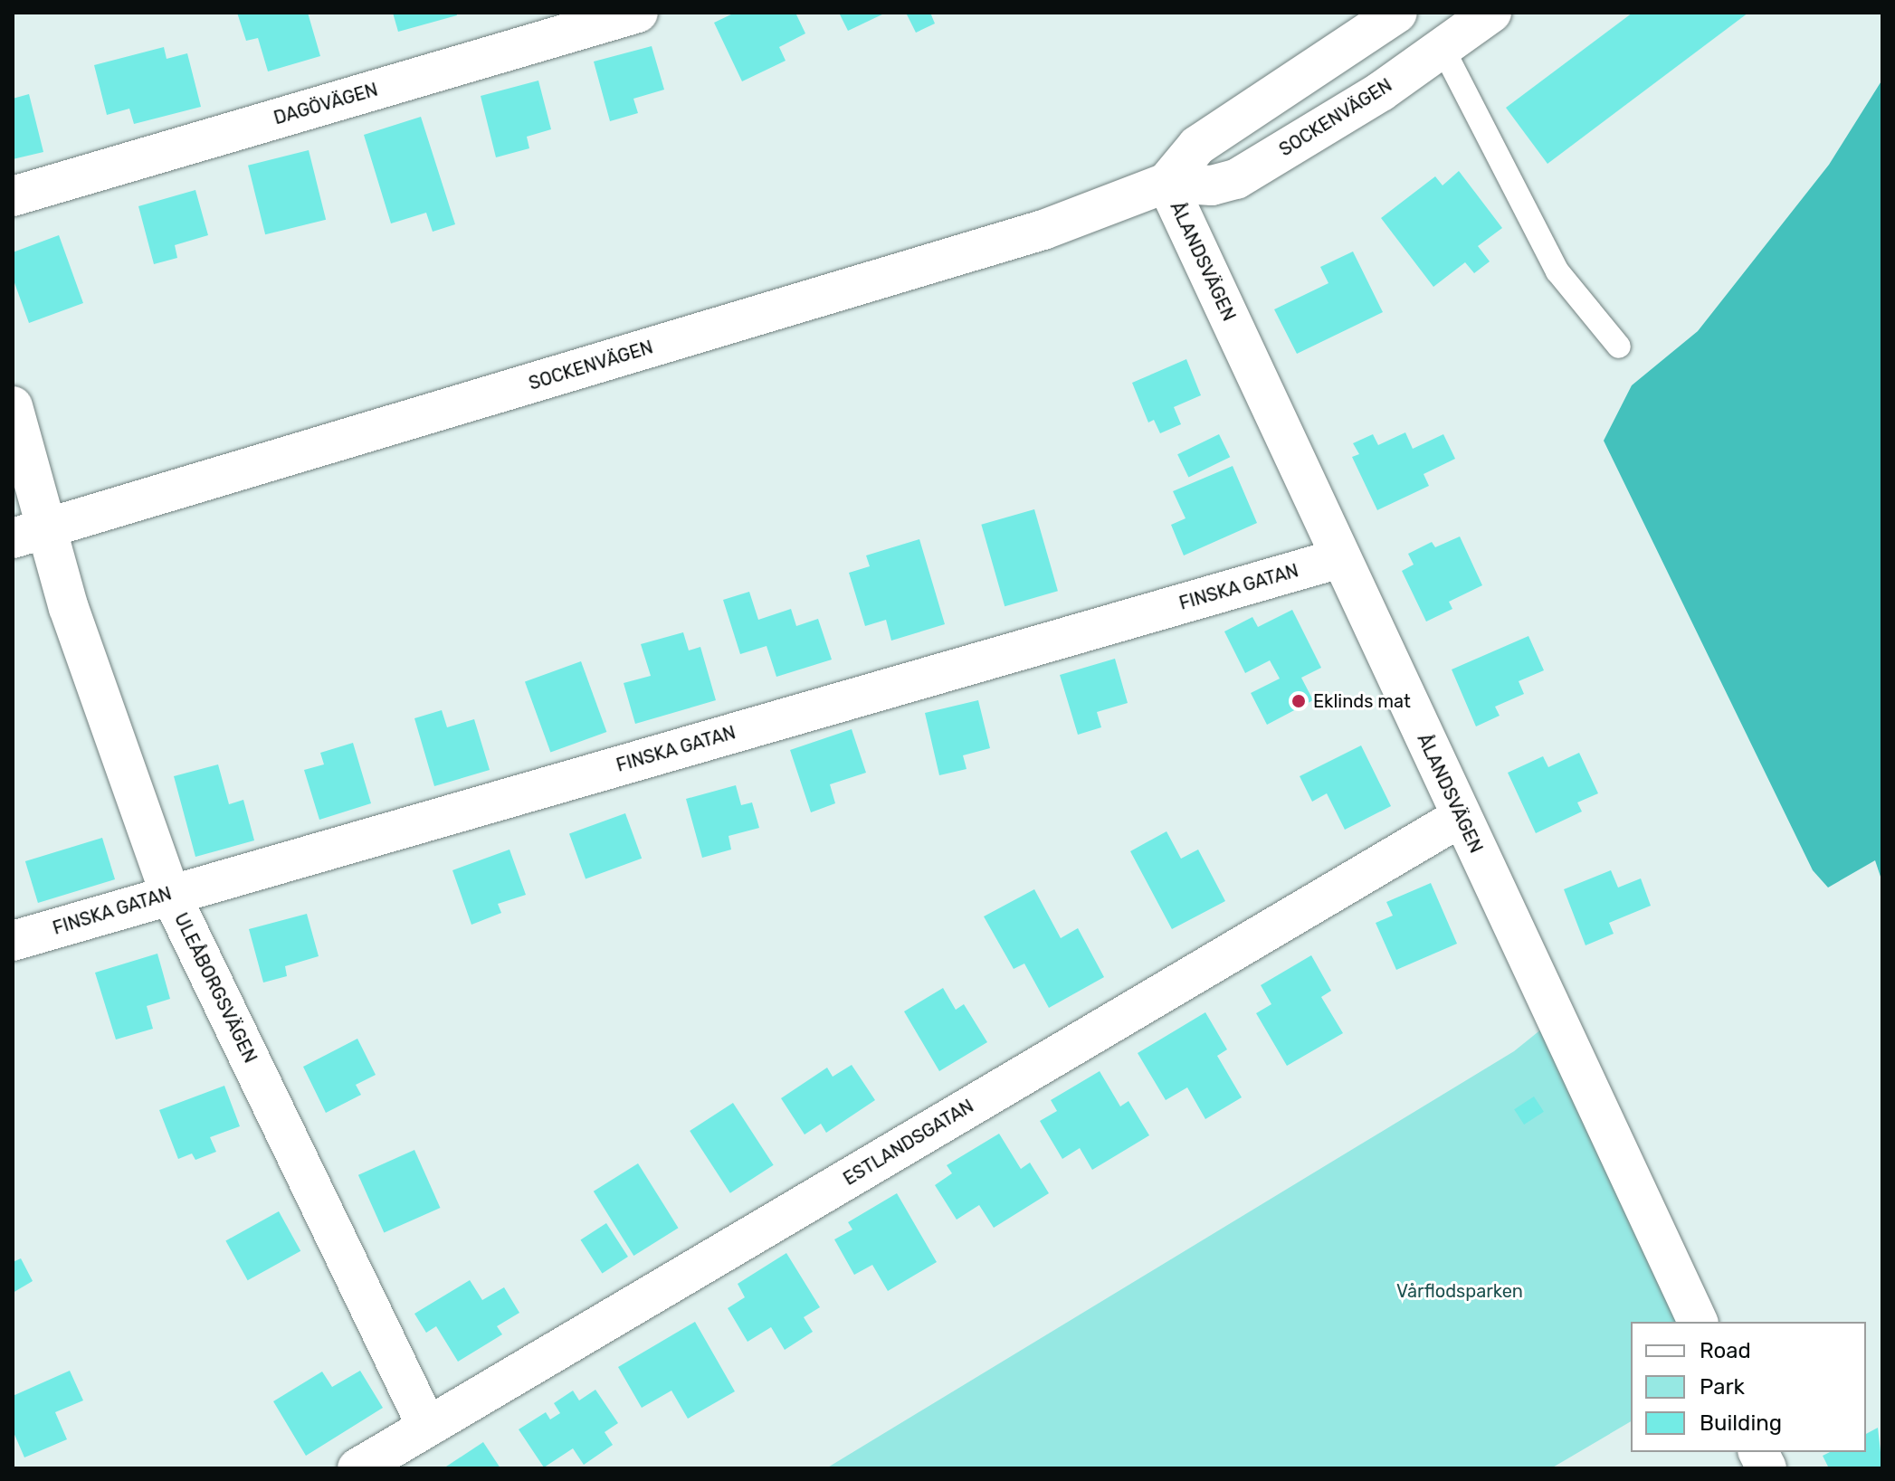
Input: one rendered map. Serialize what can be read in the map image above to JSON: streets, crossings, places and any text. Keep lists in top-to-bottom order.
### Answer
{
  "streets": {
    "street": [
      "DAGÖVÄGEN",
      "SOCKENVÄGEN",
      "ÅLANDSVÄGEN",
      "FINSKA GATAN",
      "ULEÅBORGSVÄGEN",
      "ESTLANDSGATAN"
    ]
  },
  "crossings": [
    ["SOCKENVÄGEN", "ÅLANDSVÄGEN"],
    ["SOCKENVÄGEN", "ULEÅBORGSVÄGEN"],
    ["ÅLANDSVÄGEN", "FINSKA GATAN"],
    ["ÅLANDSVÄGEN", "ESTLANDSGATAN"],
    ["FINSKA GATAN", "ULEÅBORGSVÄGEN"],
    ["ULEÅBORGSVÄGEN", "ESTLANDSGATAN"]
  ],
  "parks": ["Vårflodsparken"],
  "places": ["Eklinds mat"],
  "legend": ["Road", "Park", "Building"]
}
